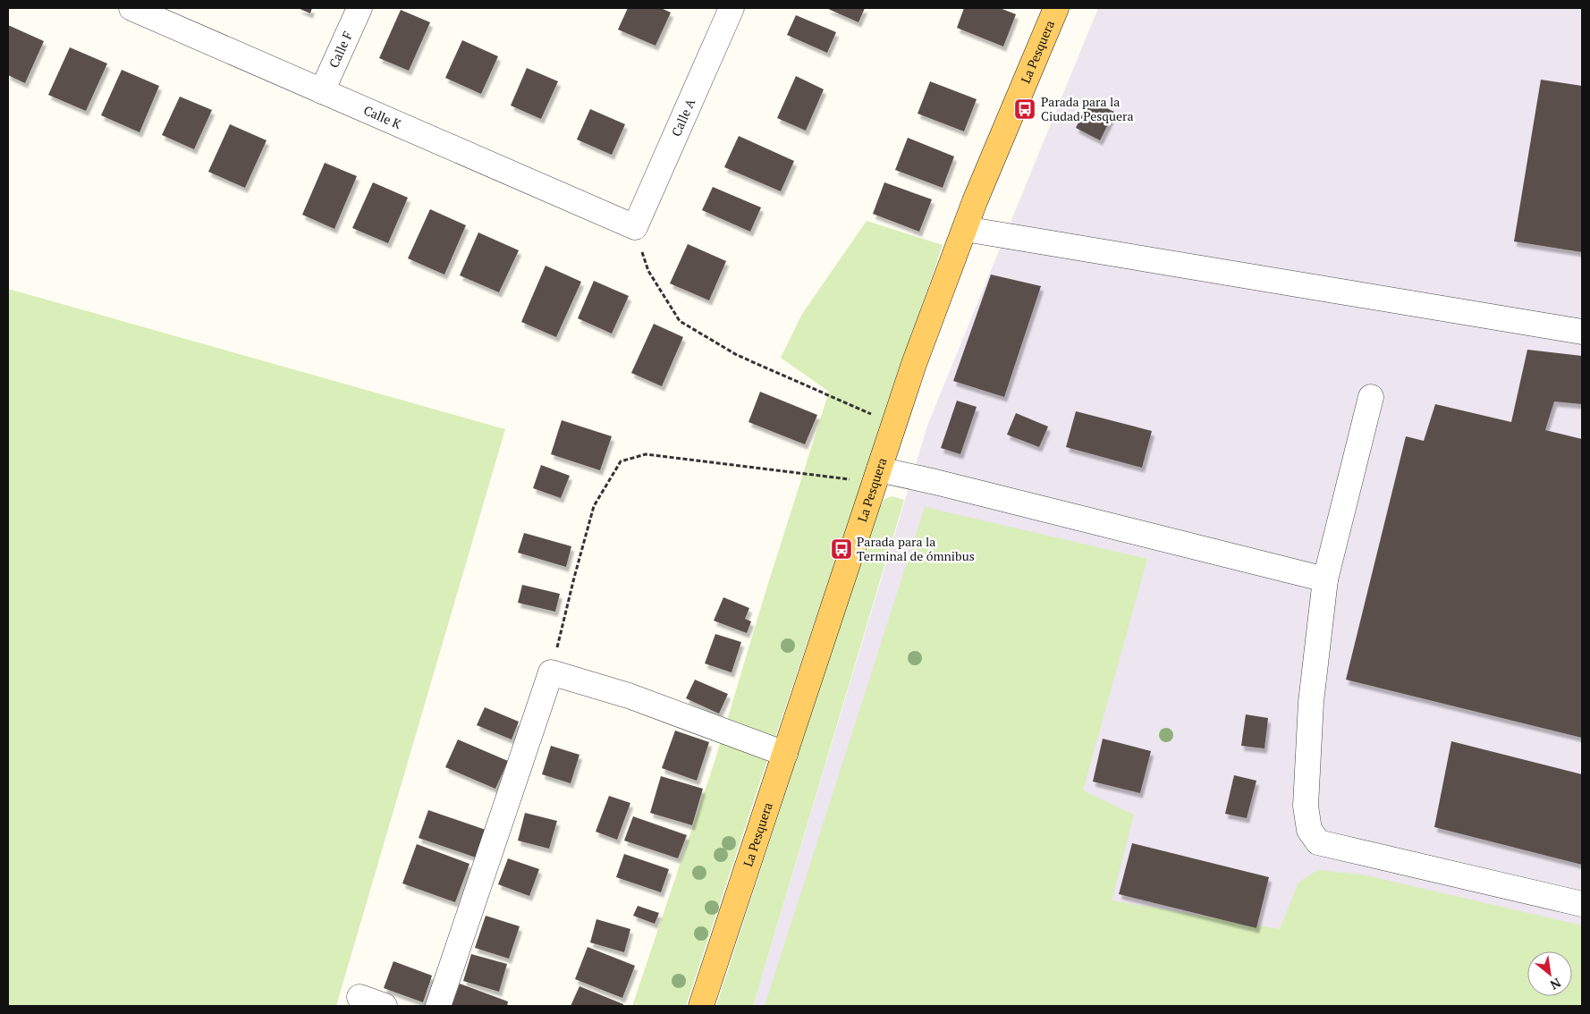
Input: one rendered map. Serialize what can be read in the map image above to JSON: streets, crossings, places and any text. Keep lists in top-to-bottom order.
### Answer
{
  "streets": {
    "main road": ["La Pesquera"],
    "street": ["Calle F", "Calle K", "Calle A"]
  },
  "crossings": [
    ["Calle F", "Calle K"],
    ["Calle K", "Calle A"]
  ],
  "places": {
    "bus stop": ["Parada para la Ciudad Pesquera", "Parada para la Terminal de ómnibus"]
  },
  "north": "bottom right"
}
